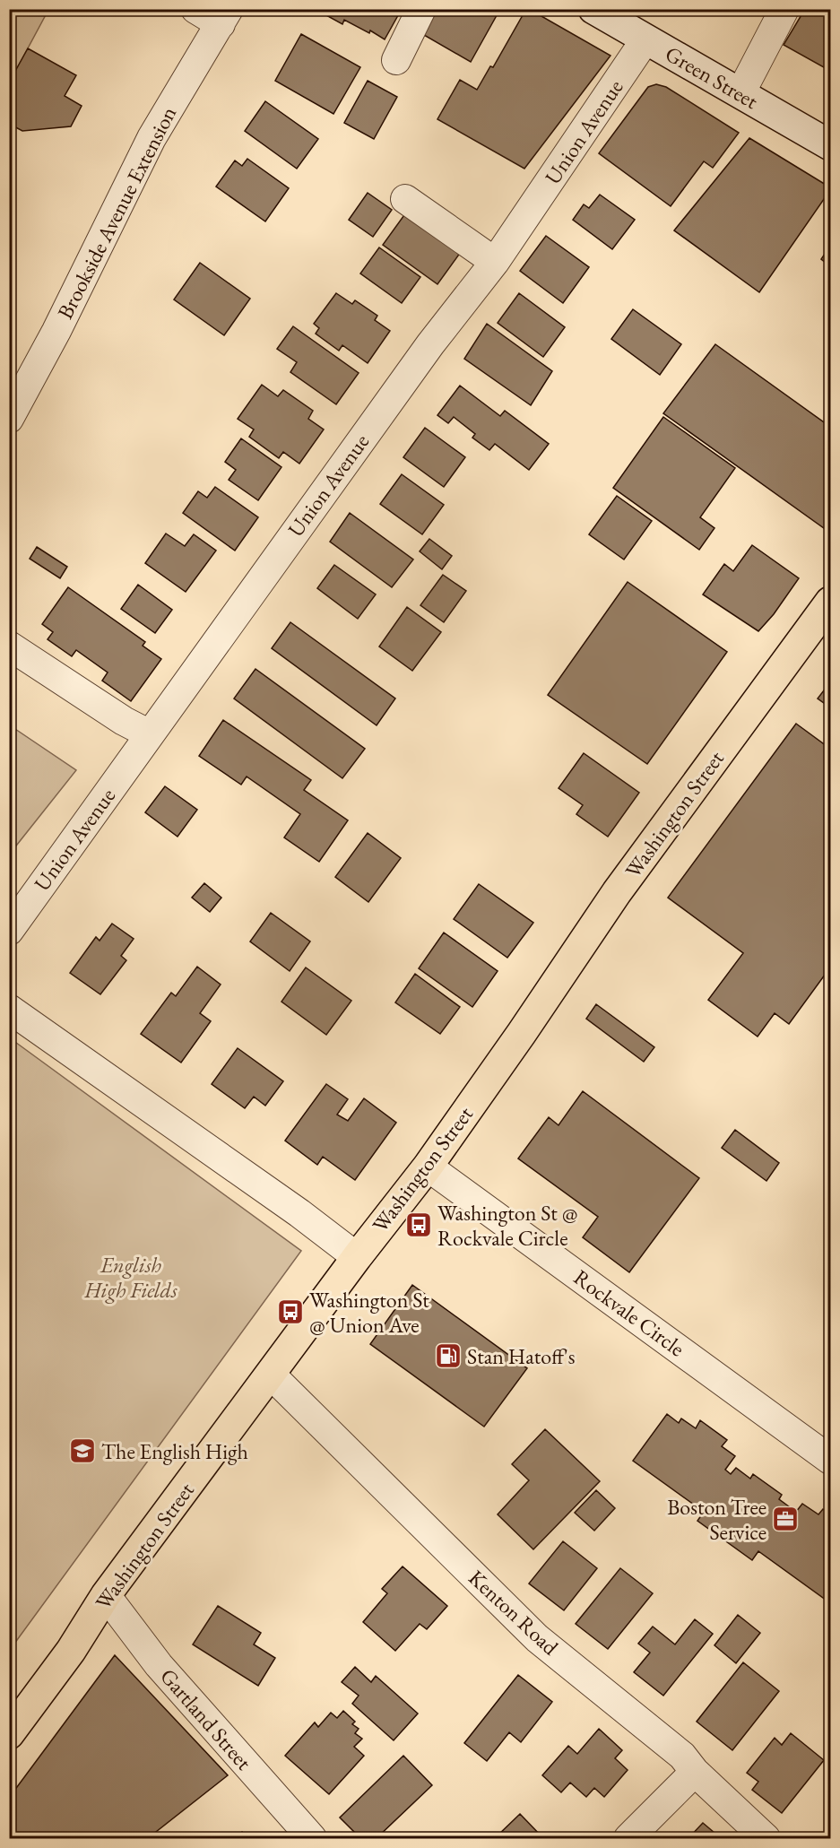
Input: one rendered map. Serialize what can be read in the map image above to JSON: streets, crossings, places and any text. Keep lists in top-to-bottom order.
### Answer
{
  "streets": {
    "main road": ["Washington Street"],
    "street": [
      "Green Street",
      "Union Avenue",
      "Brookside Avenue Extension",
      "Rockvale Circle",
      "Kenton Road",
      "Gartland Street"
    ]
  },
  "crossings": [
    ["Green Street", "Union Avenue"],
    ["Washington Street", "Rockvale Circle"],
    ["Washington Street", "Kenton Road"],
    ["Washington Street", "Gartland Street"]
  ],
  "parks": ["English High Fields"],
  "places": {
    "bus stop": ["Washington St @ Rockvale Circle", "Washington St @ Union Ave"],
    "fuel station": ["Stan Hatoff's"],
    "school or university": ["The English High"],
    "office": ["Boston Tree Service"]
  }
}
